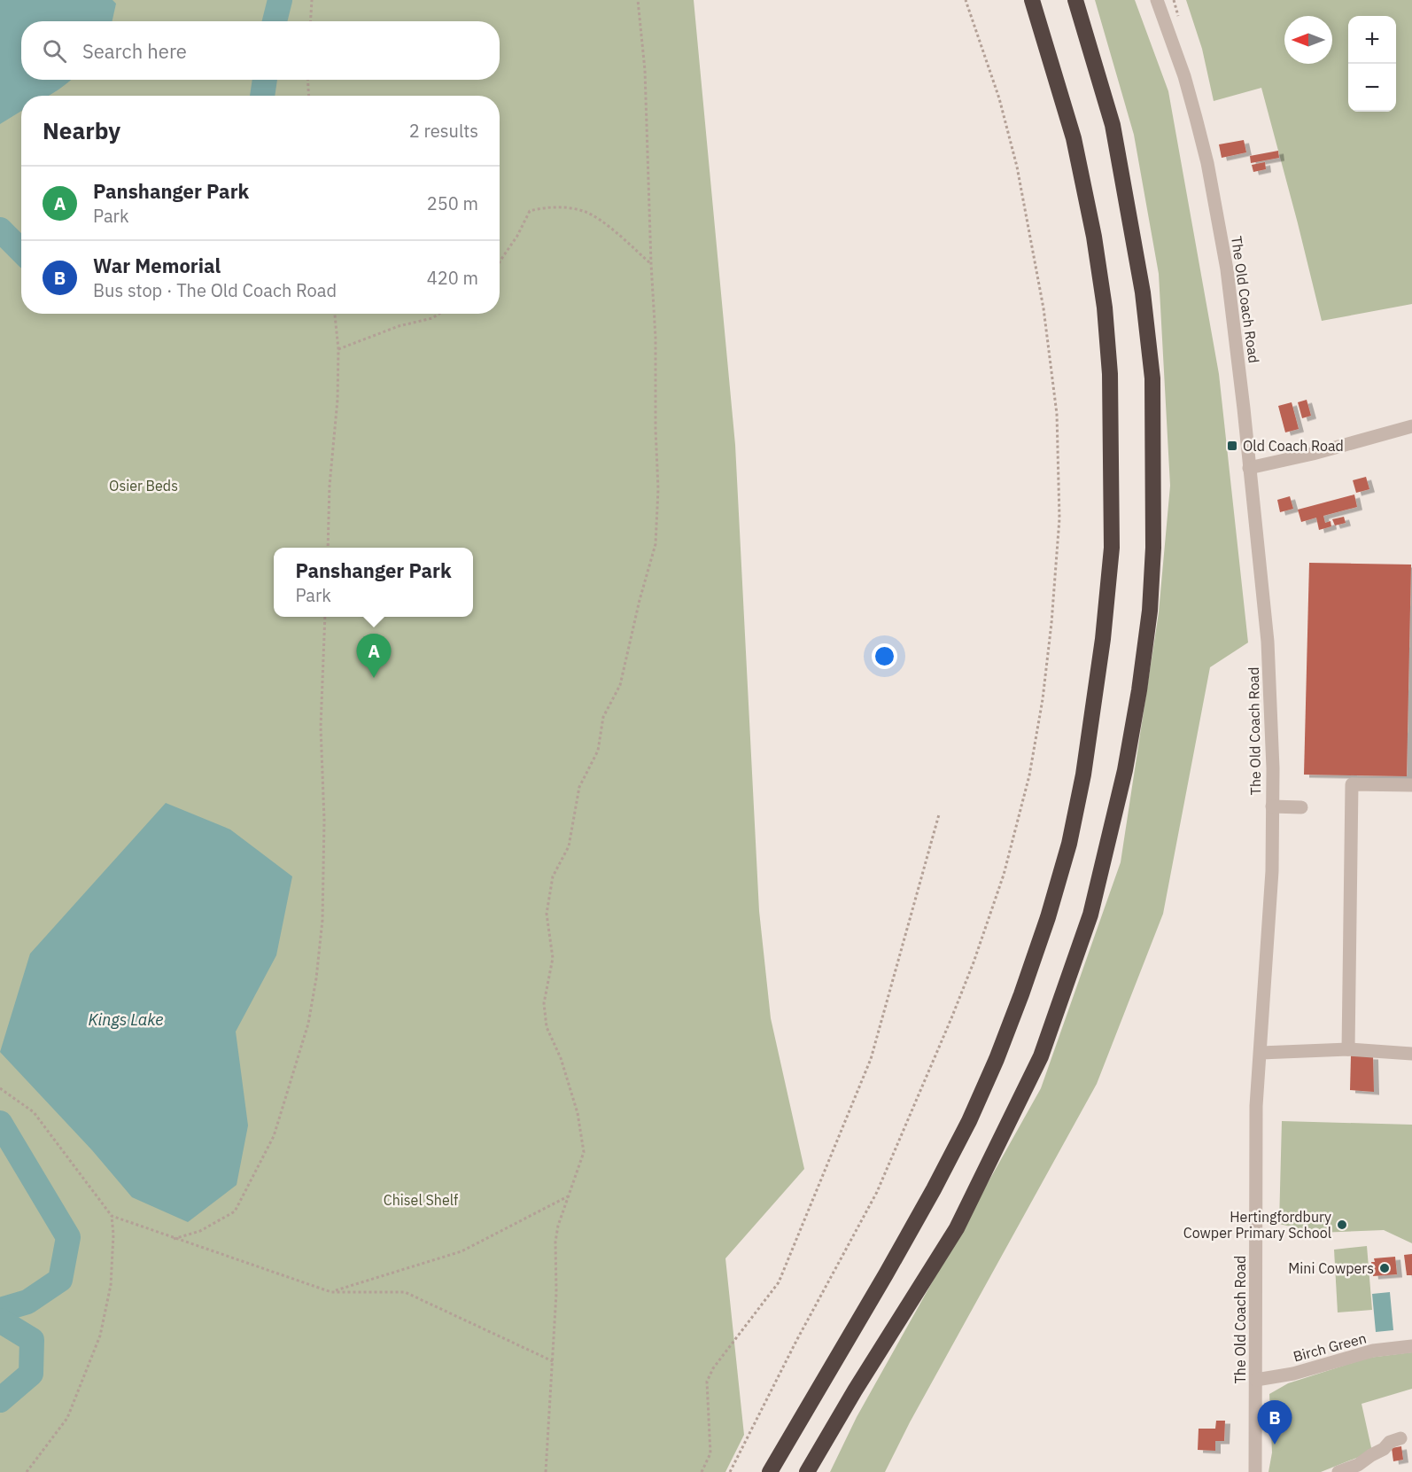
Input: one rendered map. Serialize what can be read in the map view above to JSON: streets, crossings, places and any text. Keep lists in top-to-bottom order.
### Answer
{
  "streets": {
    "street": ["The Old Coach Road", "Birch Green"]
  },
  "crossings": [
    ["The Old Coach Road", "Birch Green"]
  ],
  "water": ["Kings Lake"],
  "parks": ["Osier Beds", "Chisel Shelf"],
  "places": {
    "transit": ["Old Coach Road"],
    "other": ["Hertingfordbury Cowper Primary School", "Mini Cowpers"]
  },
  "north": "left",
  "page": {
    "map_buttons": ["+", "−"],
    "search": "Search here",
    "heading": ["Nearby", "2 results"],
    "list": [
      {
        "mark": "A",
        "name": "Panshanger Park",
        "note": "Park",
        "value": "250 m"
      },
      {
        "mark": "B",
        "name": "War Memorial",
        "note": "Bus stop · The Old Coach Road",
        "value": "420 m"
      }
    ],
    "popup": ["Panshanger Park", "Park"],
    "pins": ["A", "B"]
  }
}
